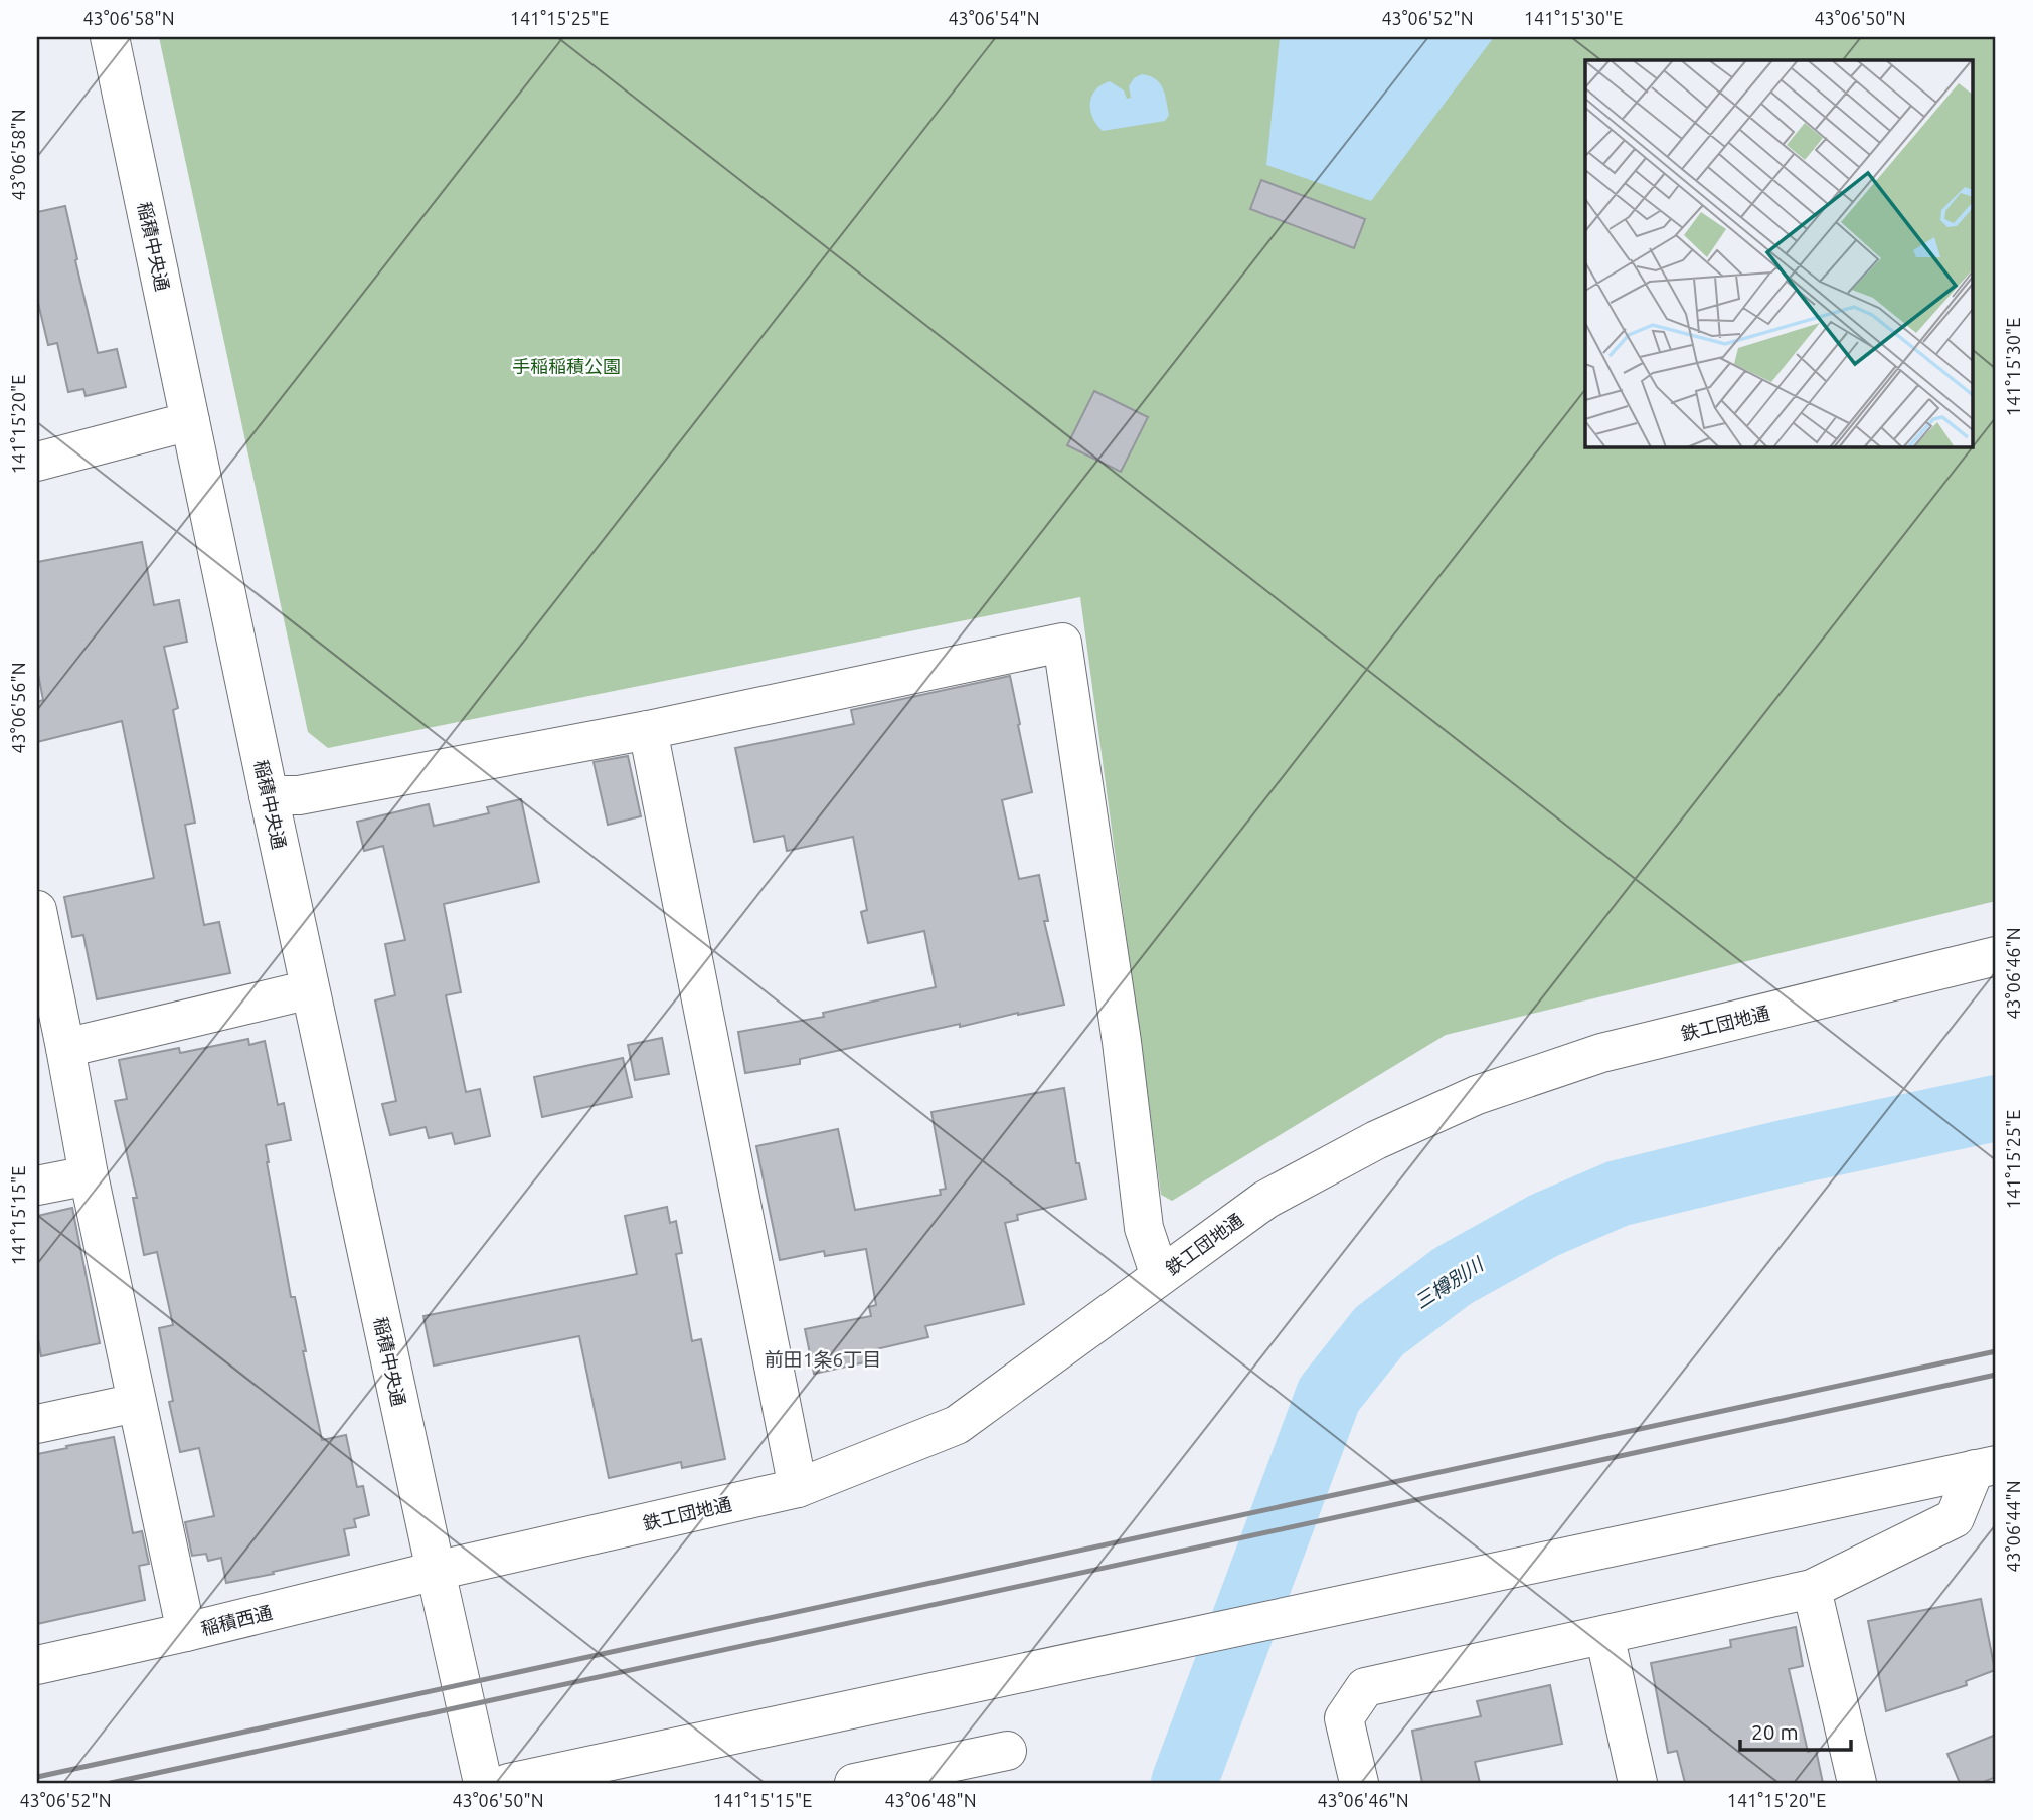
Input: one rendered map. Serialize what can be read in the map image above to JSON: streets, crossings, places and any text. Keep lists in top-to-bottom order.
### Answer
{
  "streets": {
    "street": ["稲積中央通", "鉄工団地通", "稲積西通"]
  },
  "crossings": [
    ["稲積中央通", "鉄工団地通"],
    ["稲積中央通", "稲積西通"],
    ["鉄工団地通", "稲積西通"]
  ],
  "districts": ["前田1条6丁目"],
  "water": ["三樽別川"],
  "parks": ["手稲稲積公園"],
  "scale_bar": "20 m",
  "coordinates": [
    "43°06'58\"N",
    "141°15'25\"E",
    "43°06'54\"N",
    "43°06'52\"N",
    "141°15'30\"E",
    "43°06'50\"N",
    "141°15'20\"E",
    "43°06'56\"N",
    "43°06'46\"N",
    "141°15'15\"E",
    "43°06'44\"N",
    "43°06'48\"N"
  ]
}
